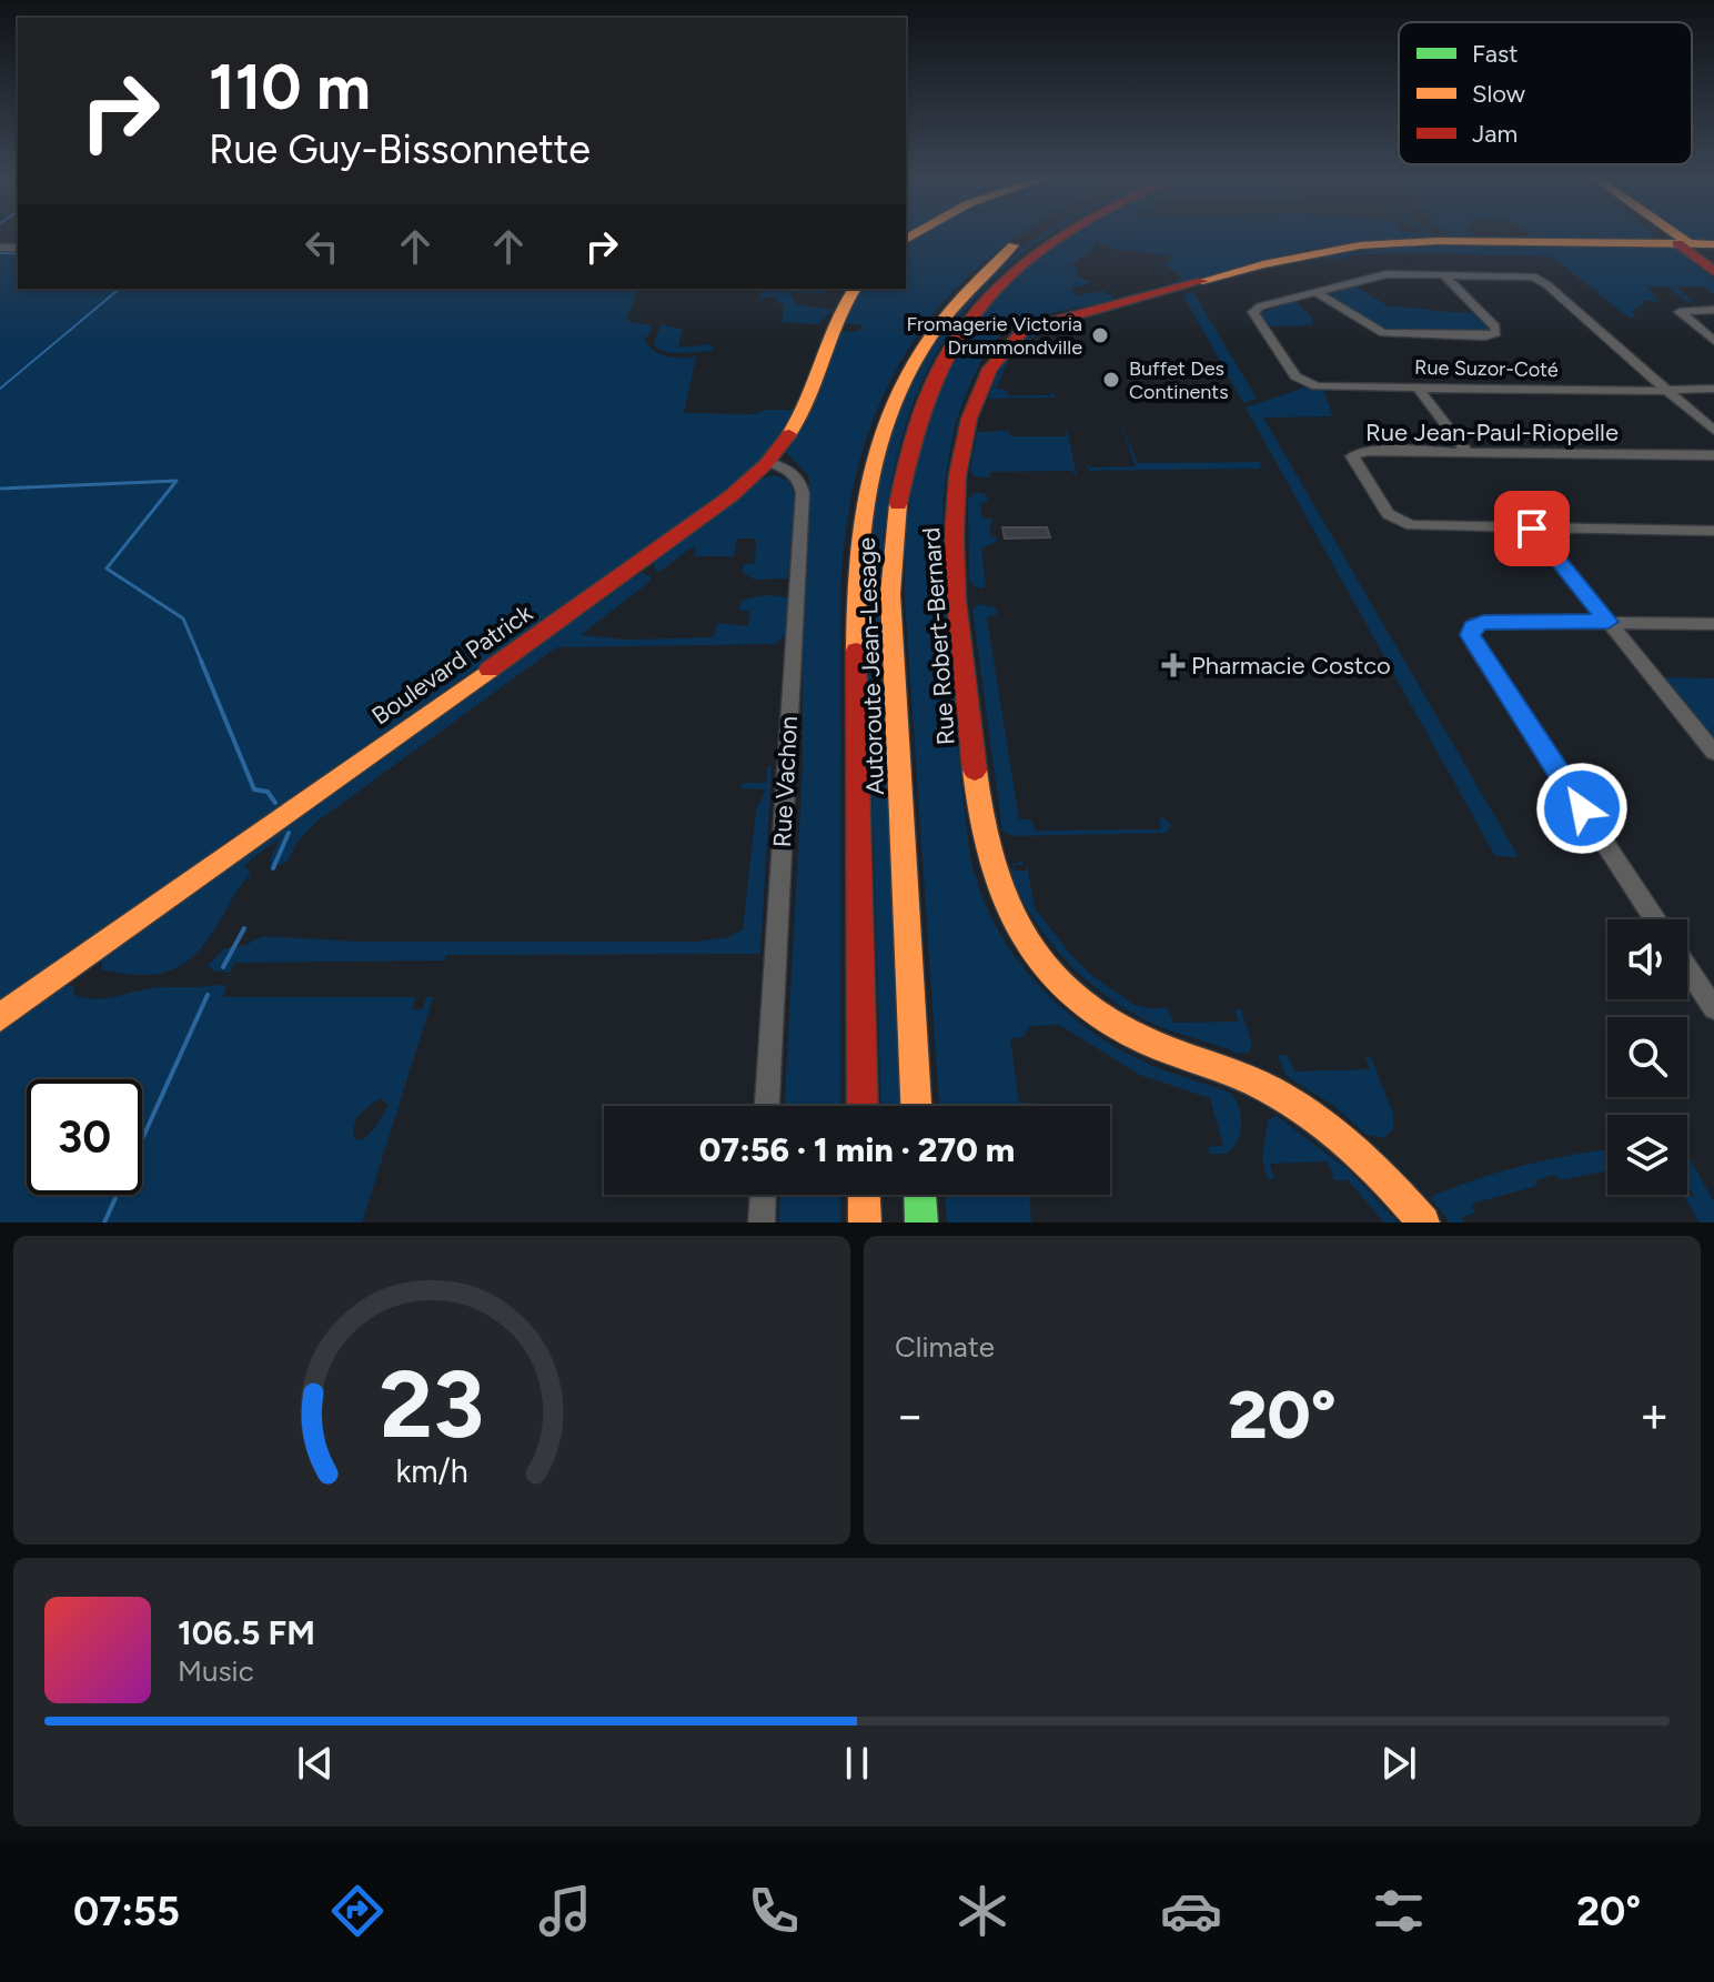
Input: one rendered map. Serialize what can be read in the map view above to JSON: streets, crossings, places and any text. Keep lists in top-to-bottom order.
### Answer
{
  "streets": {
    "main road": ["Rue Robert-Bernard", "Boulevard Patrick", "Autoroute Jean-Lesage"],
    "street": ["Rue Suzor-Coté", "Rue Jean-Paul-Riopelle", "Rue Vachon"]
  },
  "crossings": [
    ["Boulevard Patrick", "Rue Vachon"]
  ],
  "places": {
    "other": ["Fromagerie Victoria Drummondville", "Buffet Des Continents"],
    "health": ["Pharmacie Costco"]
  },
  "legend": ["Fast", "Slow", "Jam"],
  "page": {
    "turn": ["110 m", "Rue Guy-Bissonnette"],
    "limit": "30",
    "trip": "07:56 · 1 min · 270 m",
    "tile": "Climate",
    "heat": ["−", "20°", "+"],
    "song": ["106.5 FM", "Music"],
    "tabs": ["07:55", "20°"],
    "gauge": ["23", "km/h"]
  }
}
